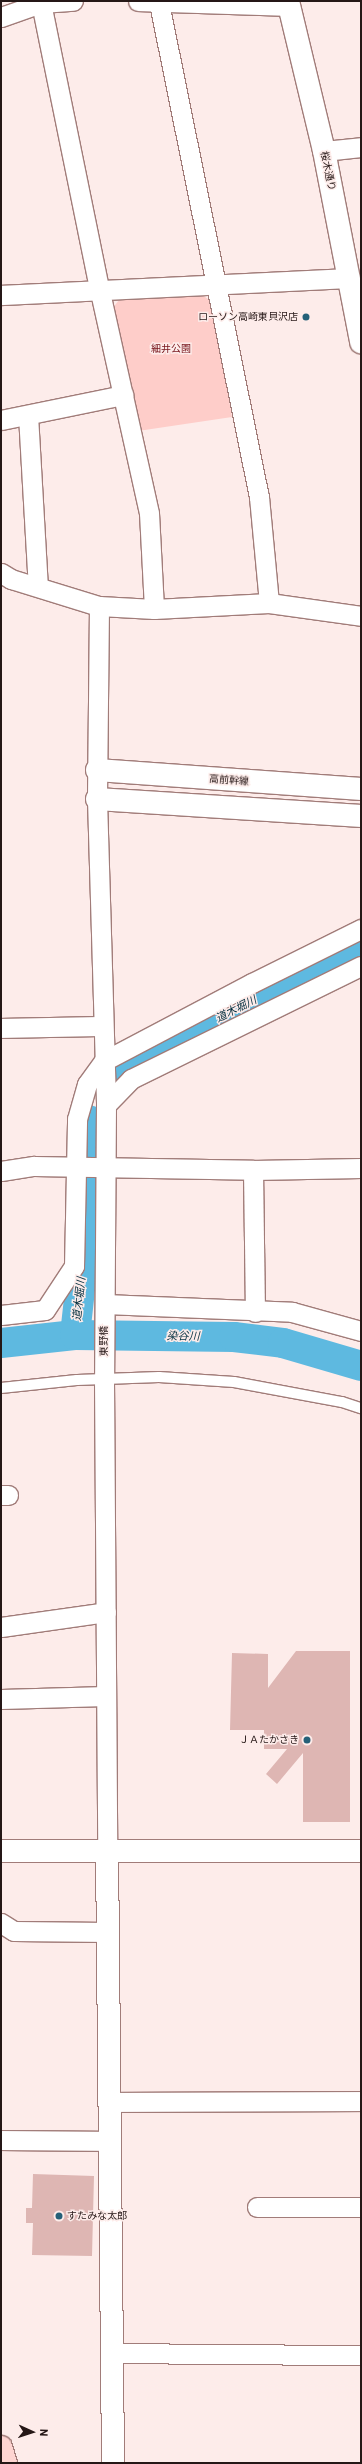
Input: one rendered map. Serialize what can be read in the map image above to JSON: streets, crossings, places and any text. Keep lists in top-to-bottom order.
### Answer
{
  "streets": {
    "street": ["桜木通り", "高前幹線", "東野橋"]
  },
  "water": ["道木堀川", "染谷川"],
  "parks": ["細井公園"],
  "places": ["ローソン高崎東貝沢店", "ＪＡたかさき", "すたみな太郎"],
  "north": "right"
}
